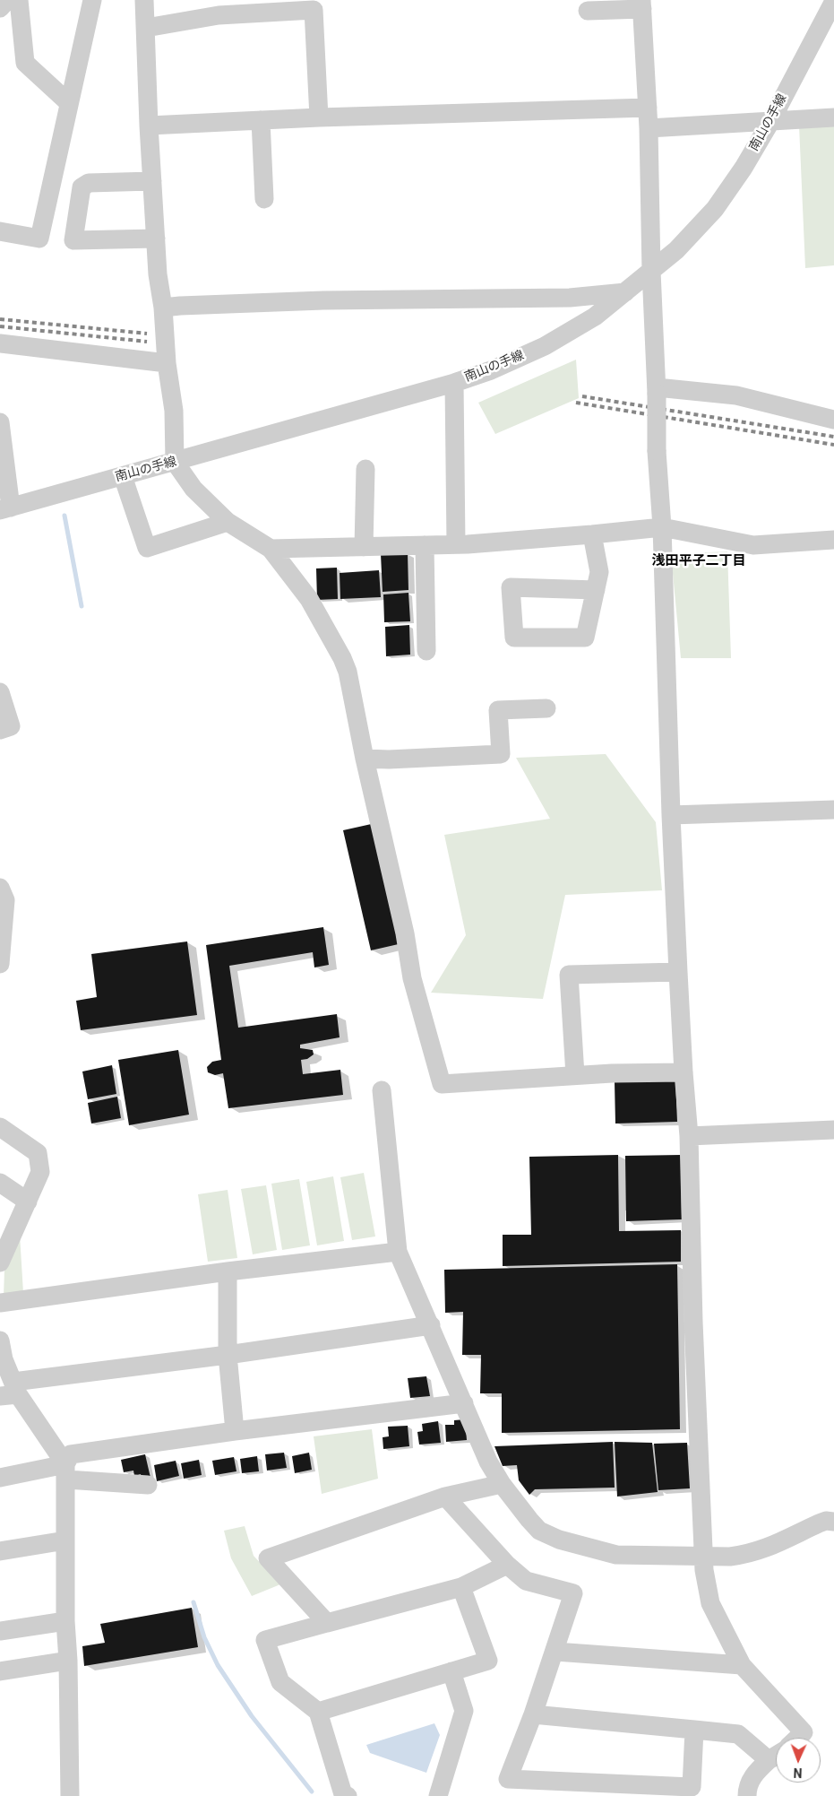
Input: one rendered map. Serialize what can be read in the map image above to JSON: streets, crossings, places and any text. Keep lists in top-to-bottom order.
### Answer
{
  "streets": {
    "street": ["南山の手線"]
  },
  "districts": ["浅田平子二丁目"],
  "north": "bottom"
}
